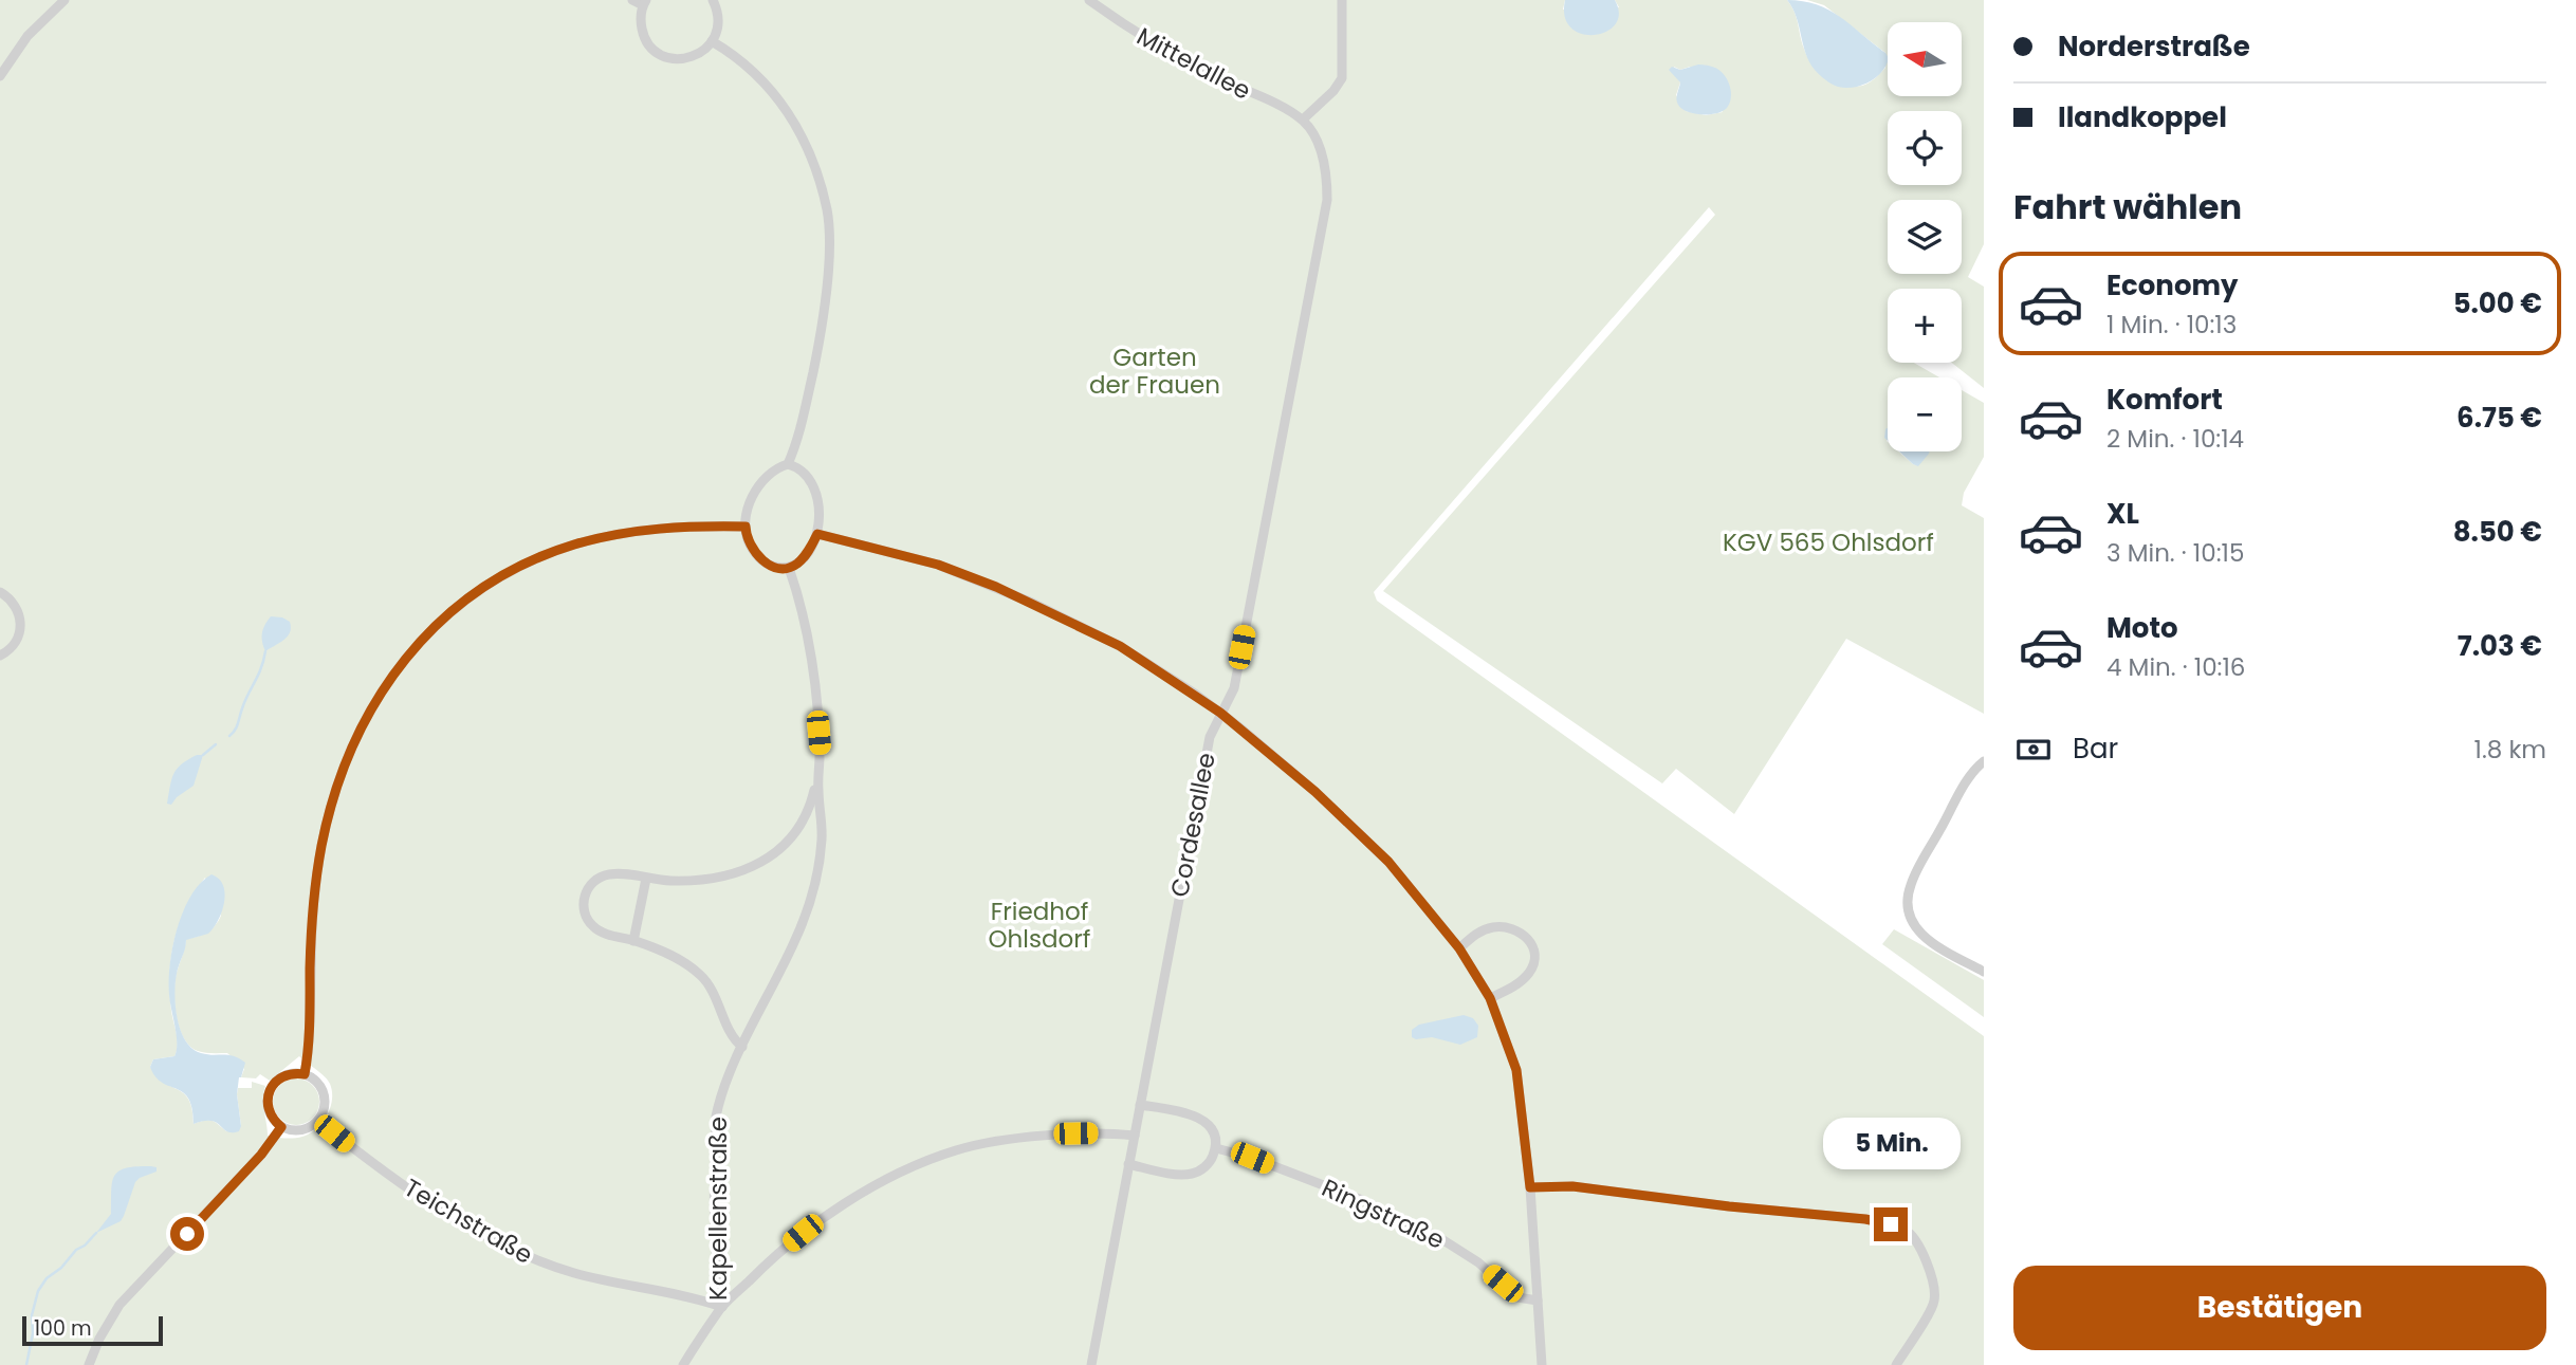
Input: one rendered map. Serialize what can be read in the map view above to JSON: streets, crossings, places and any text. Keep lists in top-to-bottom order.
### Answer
{
  "streets": {
    "street": [
      "Mittelallee",
      "Cordesallee",
      "Kapellenstraße",
      "Ringstraße",
      "Teichstraße"
    ]
  },
  "crossings": [
    ["Mittelallee", "Cordesallee"],
    ["Kapellenstraße", "Teichstraße"]
  ],
  "parks": ["Garten der Frauen", "KGV 565 Ohlsdorf", "Friedhof Ohlsdorf"],
  "scale_bar": "100 m",
  "north": "left",
  "page": {
    "banner": ["Norderstraße", "Ilandkoppel"],
    "map_buttons": ["+", "−"],
    "heading": "Fahrt wählen",
    "list": [
      {
        "name": "Economy",
        "note": "1 Min. · 10:13",
        "value": "5.00 €"
      },
      {
        "name": "Komfort",
        "note": "2 Min. · 10:14",
        "value": "6.75 €"
      },
      {
        "name": "XL",
        "note": "3 Min. · 10:15",
        "value": "8.50 €"
      },
      {
        "name": "Moto",
        "note": "4 Min. · 10:16",
        "value": "7.03 €"
      }
    ],
    "pay": ["Bar", "1.8 km"],
    "bubble": "5 Min.",
    "buttons": "Bestätigen",
    "scale": "100 m"
  }
}
